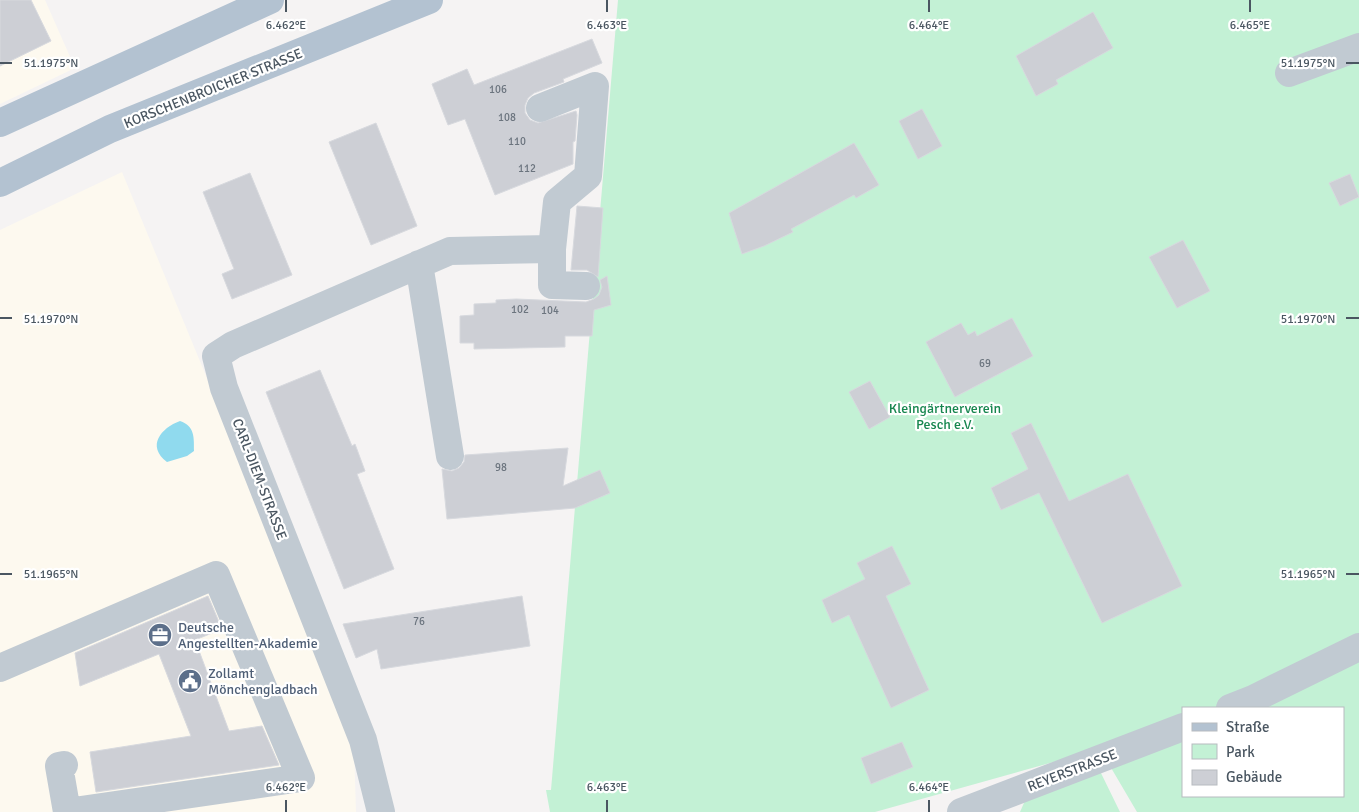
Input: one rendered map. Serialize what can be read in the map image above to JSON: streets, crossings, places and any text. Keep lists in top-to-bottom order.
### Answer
{
  "streets": {
    "main road": ["KORSCHENBROICHER STRASSE"],
    "street": ["CARL-DIEM-STRASSE", "REYERSTRASSE"]
  },
  "parks": ["Kleingärtnerverein Pesch e.V."],
  "places": {
    "office": ["Deutsche Angestellten-Akademie"],
    "public building": ["Zollamt Mönchengladbach"]
  },
  "house_numbers": [
    "106",
    "108",
    "110",
    "112",
    "102",
    "104",
    "69",
    "98",
    "76"
  ],
  "legend": ["Straße", "Park", "Gebäude"],
  "coordinates": [
    "6.462°E",
    "6.463°E",
    "6.464°E",
    "6.465°E",
    "51.1975°N",
    "51.1970°N",
    "51.1965°N"
  ]
}
